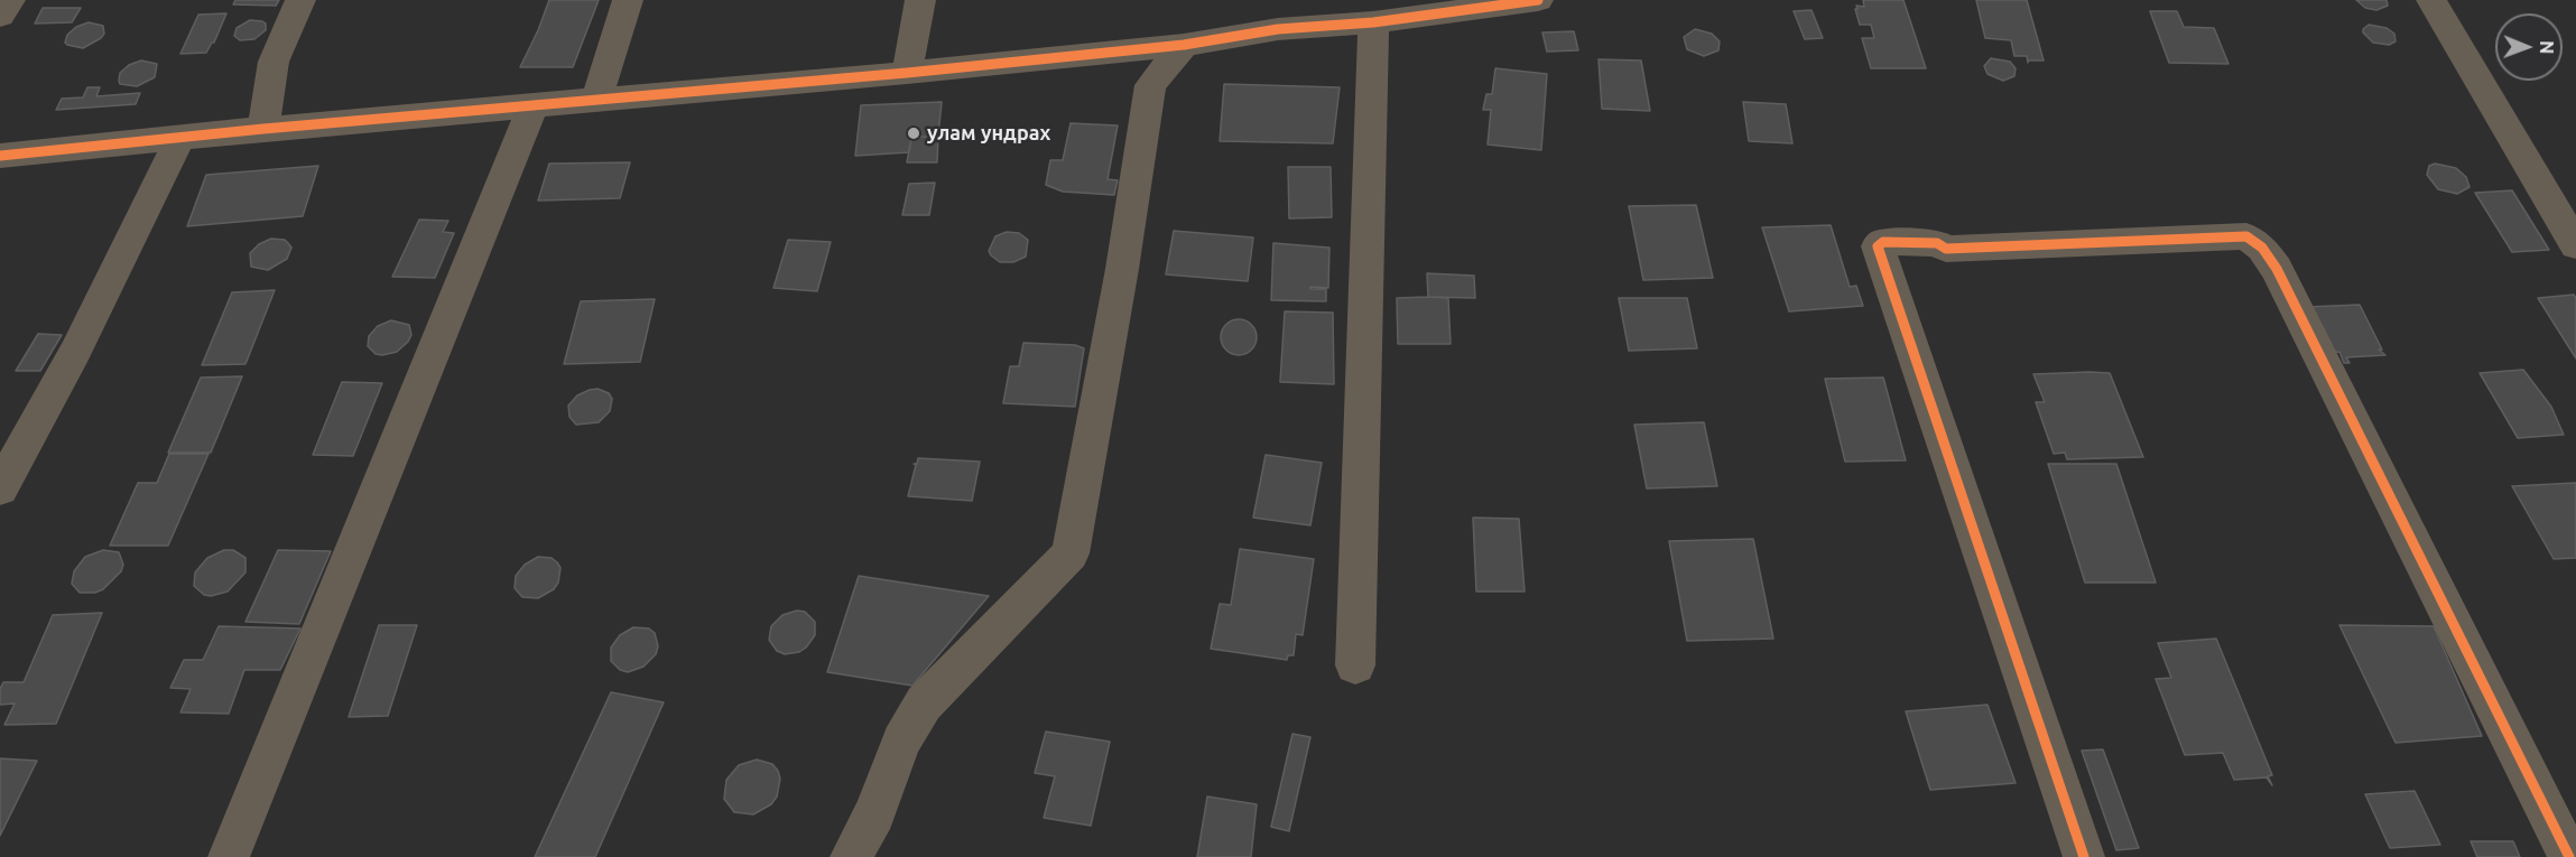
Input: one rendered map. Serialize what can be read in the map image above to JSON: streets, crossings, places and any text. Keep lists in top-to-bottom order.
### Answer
{
  "places": ["улам ундрах"],
  "north": "right"
}
